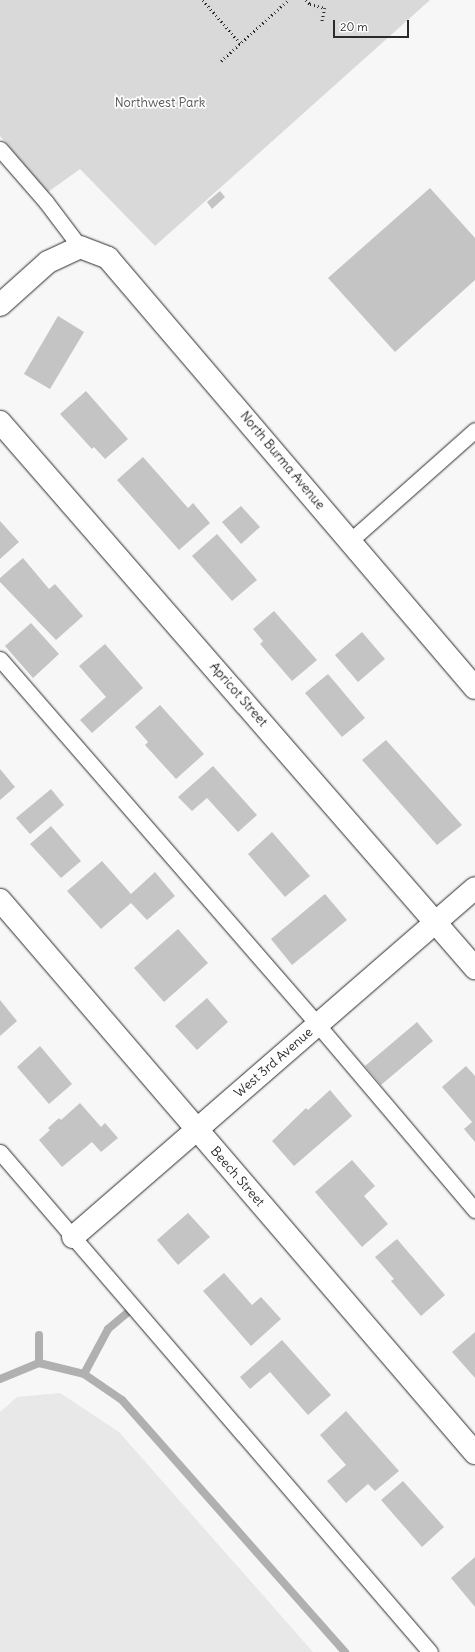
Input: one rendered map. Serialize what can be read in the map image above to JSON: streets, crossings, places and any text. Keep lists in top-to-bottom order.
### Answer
{
  "streets": {
    "street": [
      "North Burma Avenue",
      "Apricot Street",
      "West 3rd Avenue",
      "Beech Street"
    ]
  },
  "crossings": [
    ["Apricot Street", "West 3rd Avenue"],
    ["West 3rd Avenue", "Beech Street"]
  ],
  "parks": ["Northwest Park"],
  "scale_bar": "20 m"
}
